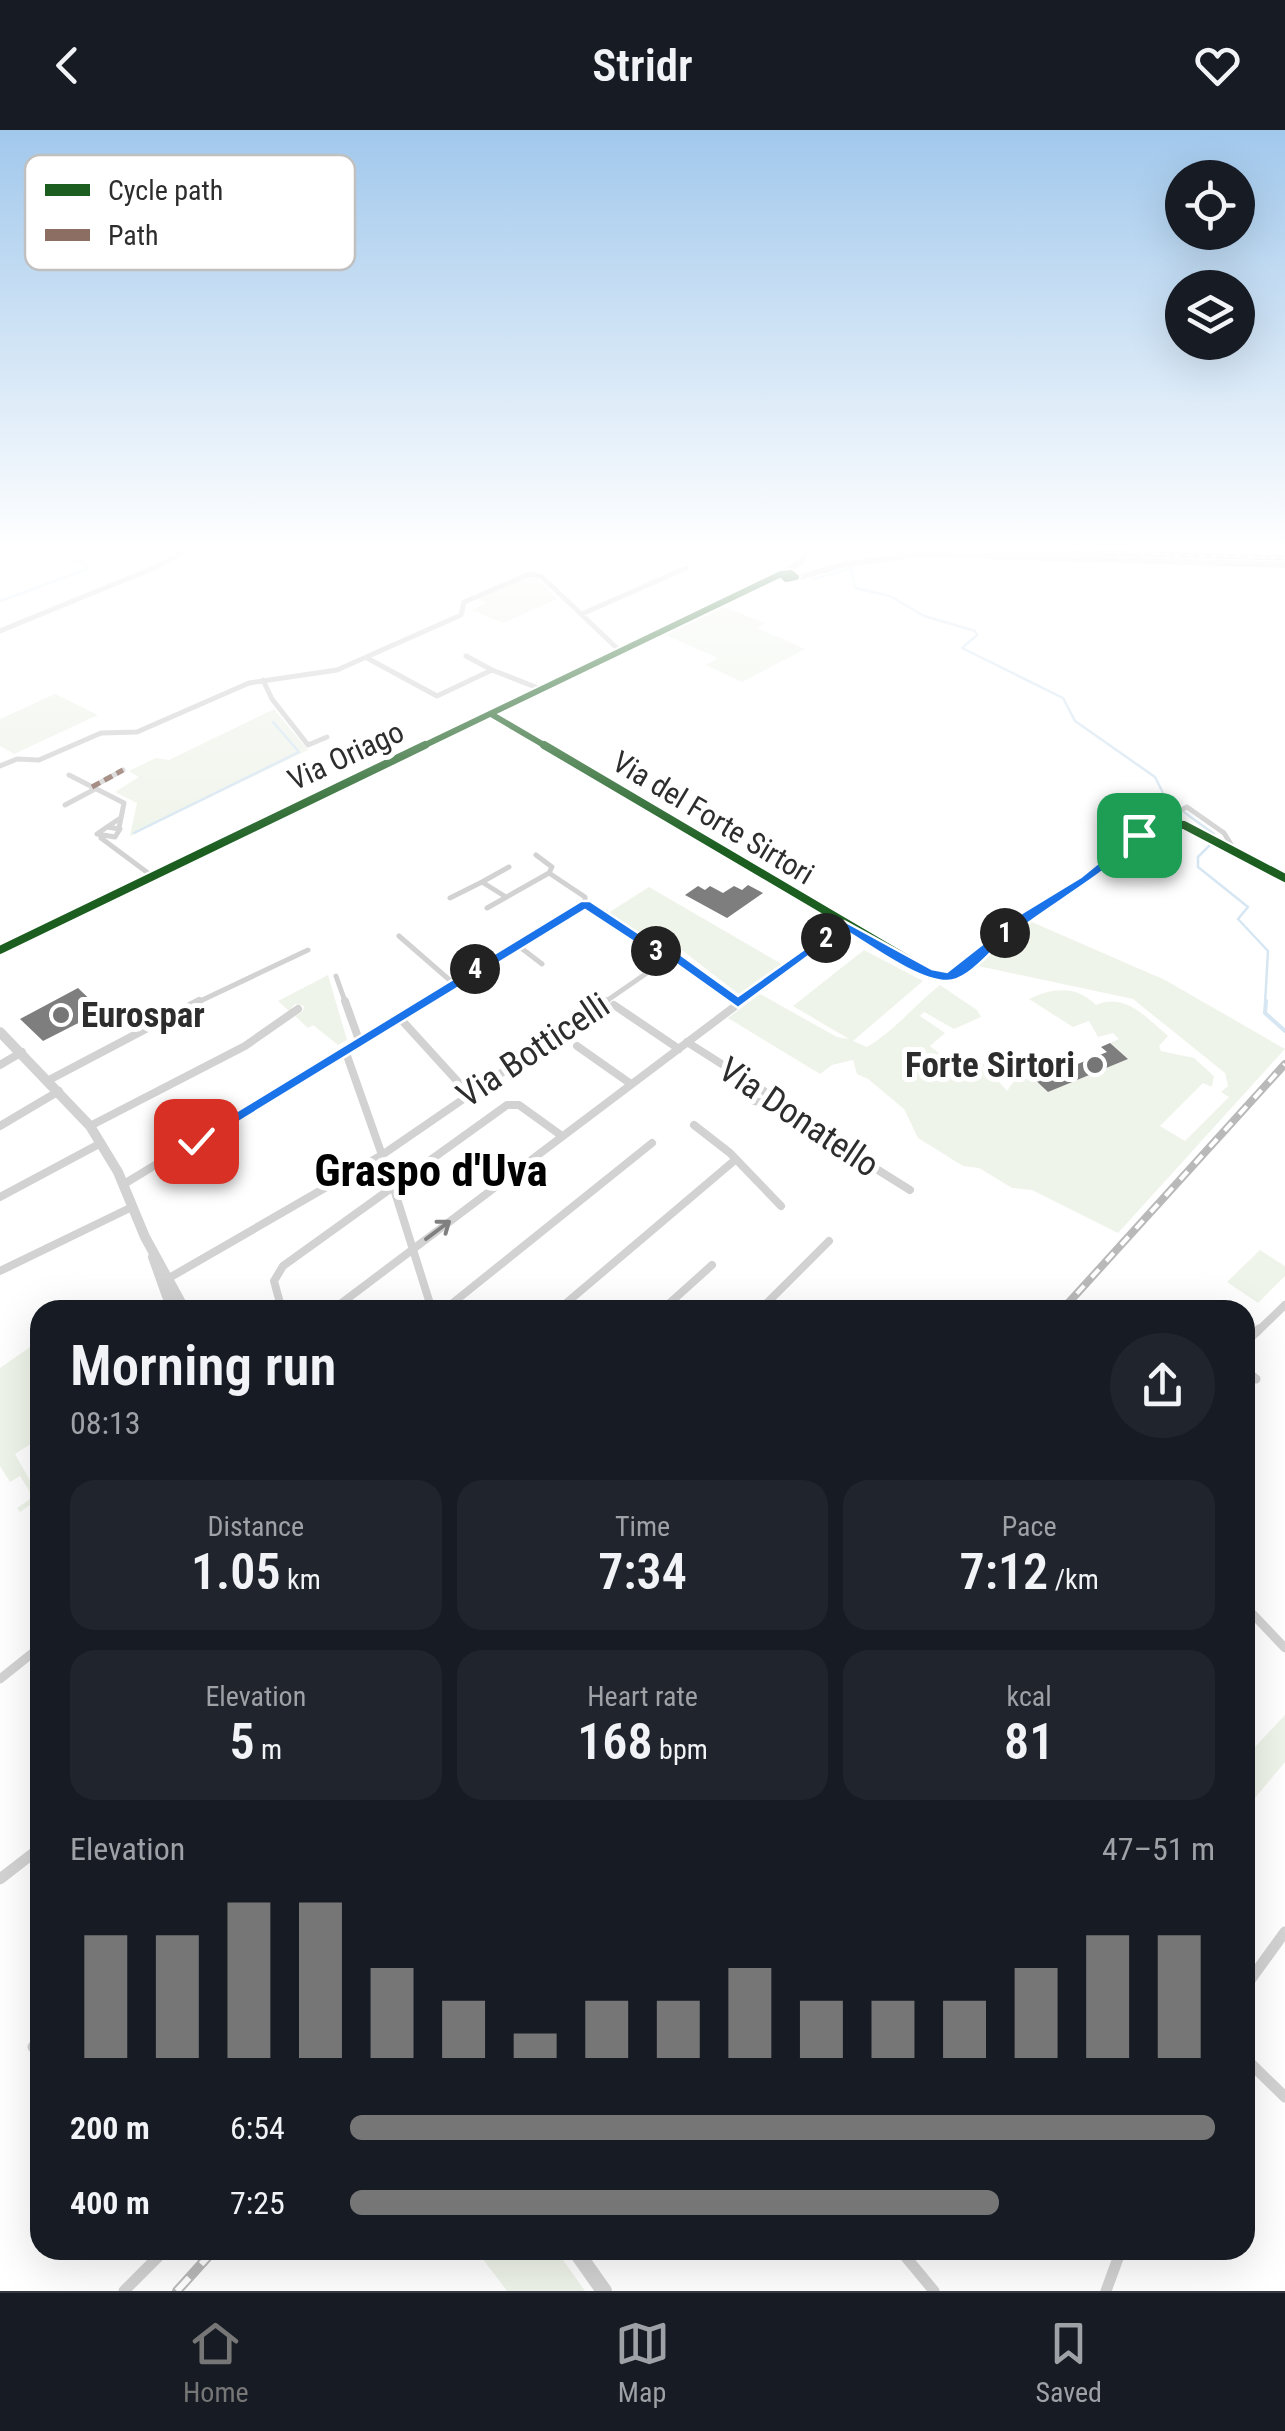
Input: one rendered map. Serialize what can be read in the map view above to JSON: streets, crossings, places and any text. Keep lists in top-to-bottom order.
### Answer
{
  "streets": {
    "street": [
      "Via Oriago",
      "Via del Forte Sirtori",
      "Via Botticelli",
      "Via Donatello"
    ]
  },
  "crossings": [
    ["Via Oriago", "Via del Forte Sirtori"]
  ],
  "districts": ["Graspo d'Uva"],
  "places": ["Eurospar", "Forte Sirtori"],
  "legend": ["Cycle path", "Path"],
  "page": {
    "header": "Stridr",
    "pins": [
      "1",
      "2",
      "3",
      "4"
    ],
    "heading": ["Morning run", "08:13"],
    "stats": [
      ["Distance", "1.05 km"],
      ["Time", "7:34"],
      ["Pace", "7:12 /km"],
      ["Elevation", "5 m"],
      ["Heart rate", "168 bpm"],
      ["kcal", "81"]
    ],
    "chart": ["Elevation", "47–51 m"],
    "list": [
      {
        "name": "200 m",
        "note": "6:54"
      },
      {
        "name": "400 m",
        "note": "7:25"
      }
    ],
    "tabs": ["Home", "Map", "Saved"]
  }
}
